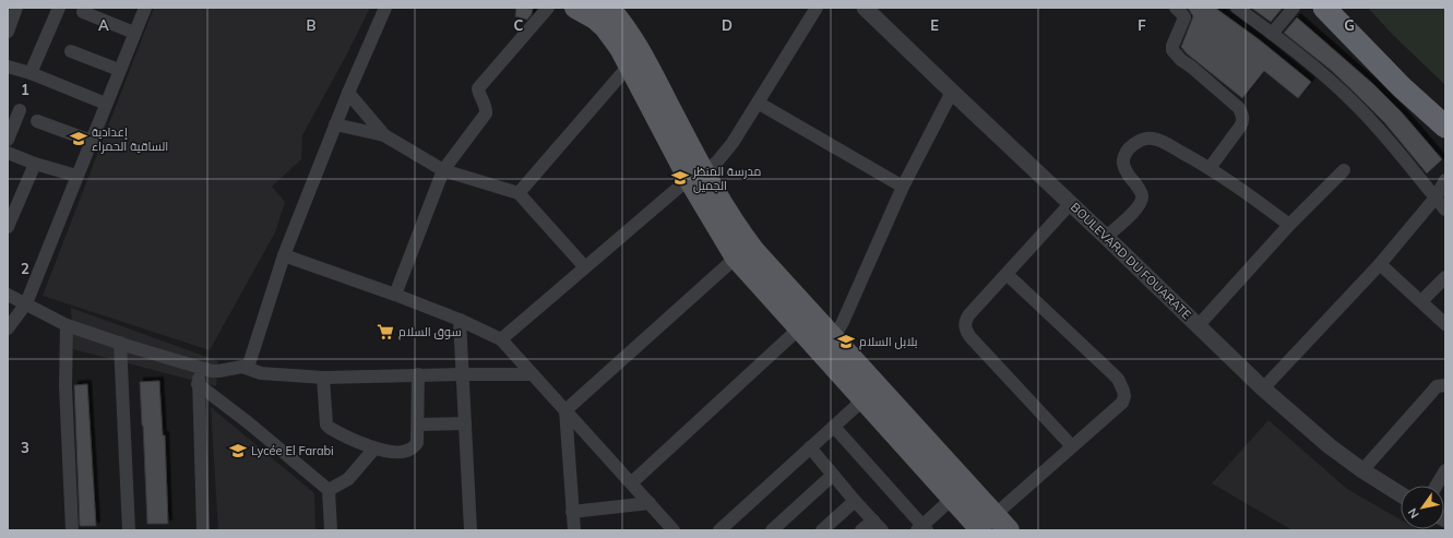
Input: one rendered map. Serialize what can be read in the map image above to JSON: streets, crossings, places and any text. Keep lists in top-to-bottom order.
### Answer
{
  "streets": {
    "street": ["BOULEVARD DU FOUARATE"]
  },
  "places": {
    "school or university": [
      "إعدادية الساقية الحمراء",
      "مدرسة المنظر الجميل",
      "بلابل السلام",
      "Lycée El Farabi"
    ],
    "supermarket": ["سوق السلام"]
  },
  "north": "bottom left",
  "grid": {
    "columns": [
      "A",
      "B",
      "C",
      "D",
      "E",
      "F",
      "G"
    ],
    "rows": ["1", "2", "3"]
  }
}
